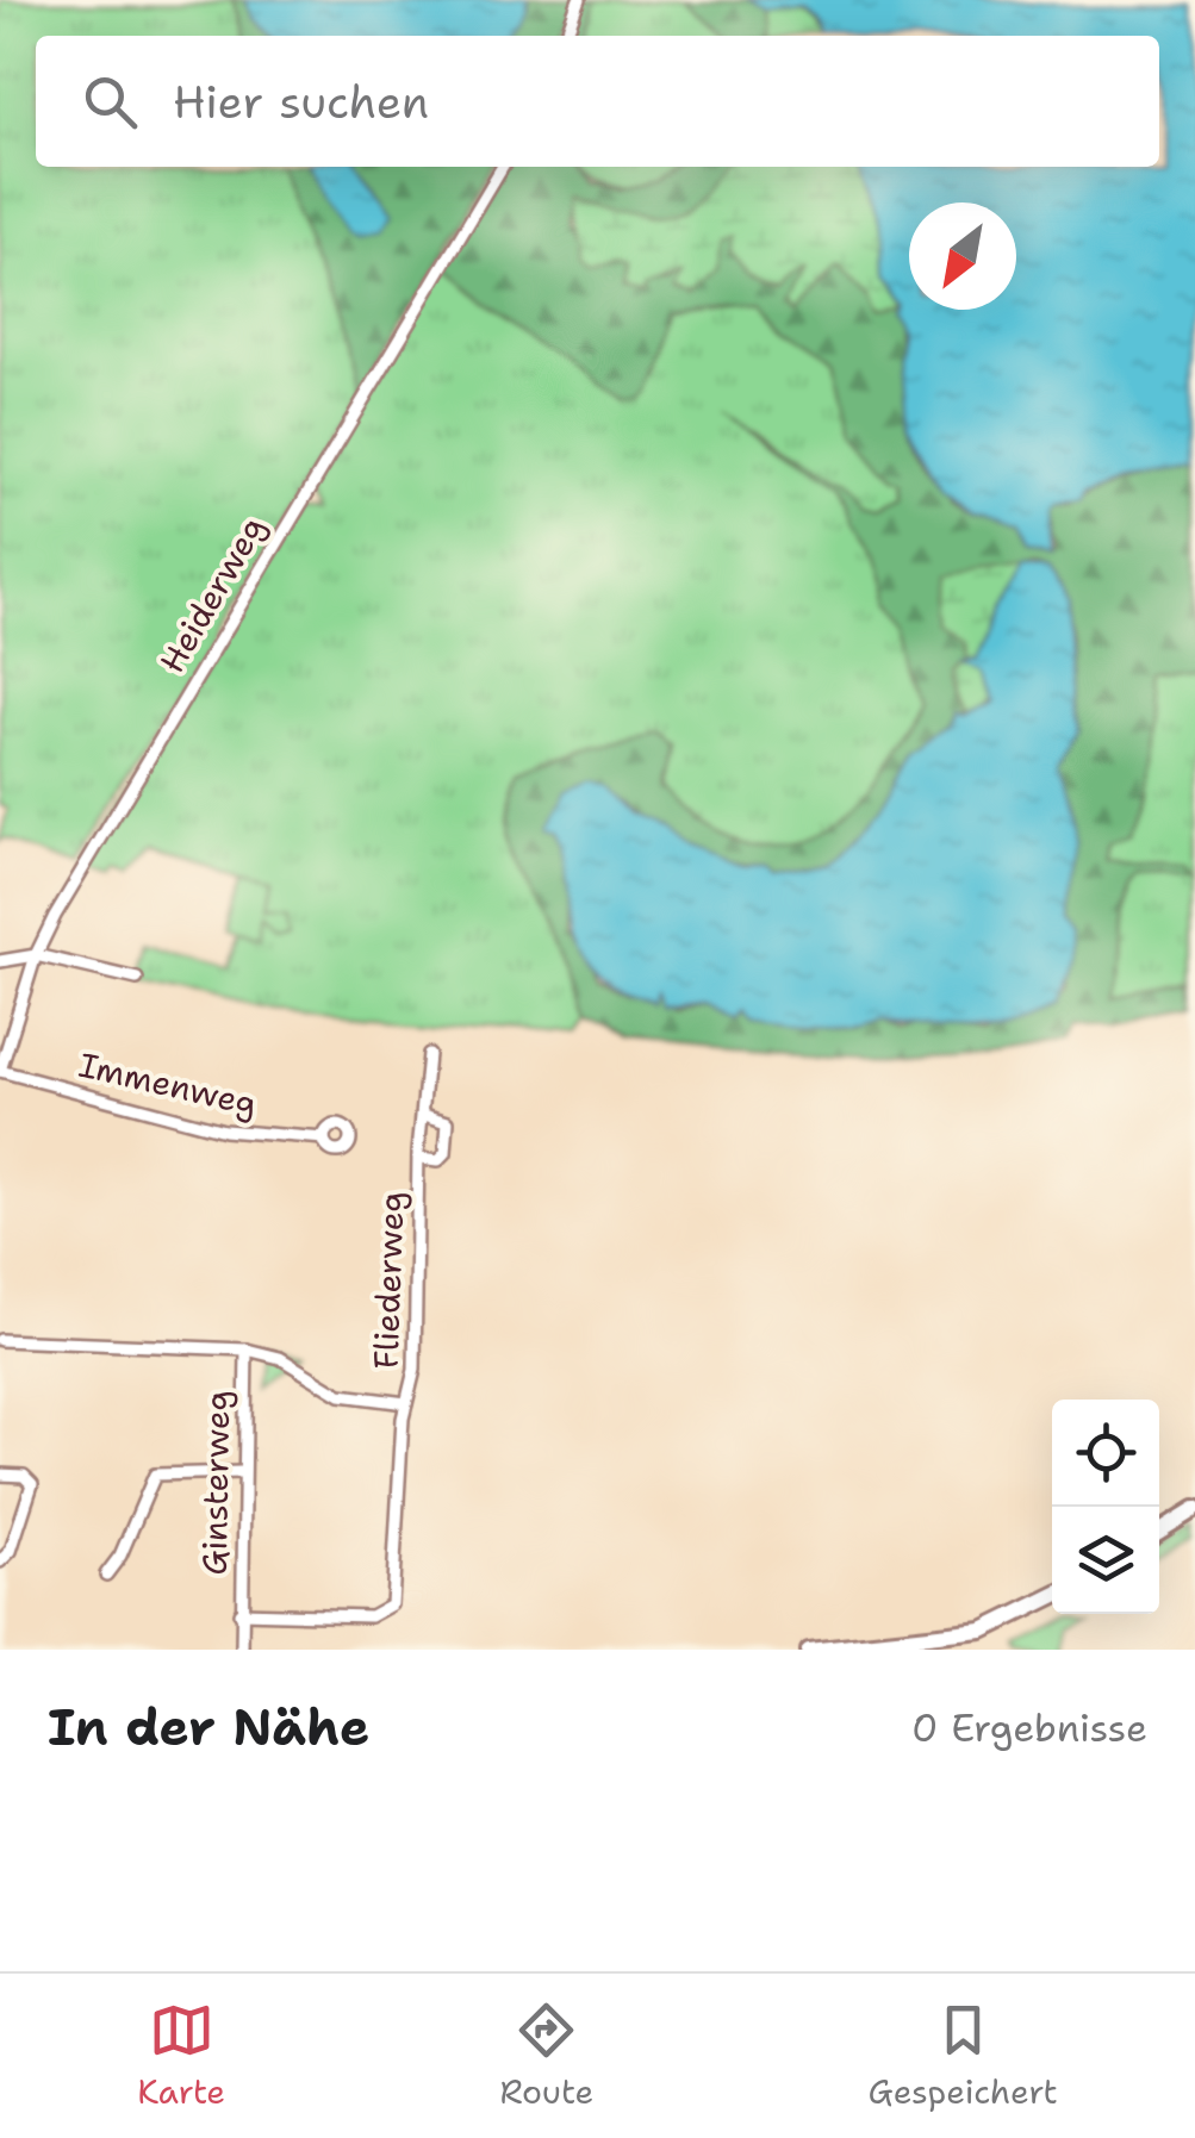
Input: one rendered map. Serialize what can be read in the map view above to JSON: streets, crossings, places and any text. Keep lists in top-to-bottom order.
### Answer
{
  "streets": {
    "street": [
      "Heiderweg",
      "Immenweg",
      "Fliederweg",
      "Ginsterweg"
    ]
  },
  "crossings": [
    ["Heiderweg", "Immenweg"],
    ["Fliederweg", "Ginsterweg"]
  ],
  "north": "bottom left",
  "page": {
    "search": "Hier suchen",
    "heading": ["In der Nähe", "0 Ergebnisse"],
    "nav": ["Karte", "Route", "Gespeichert"]
  }
}
